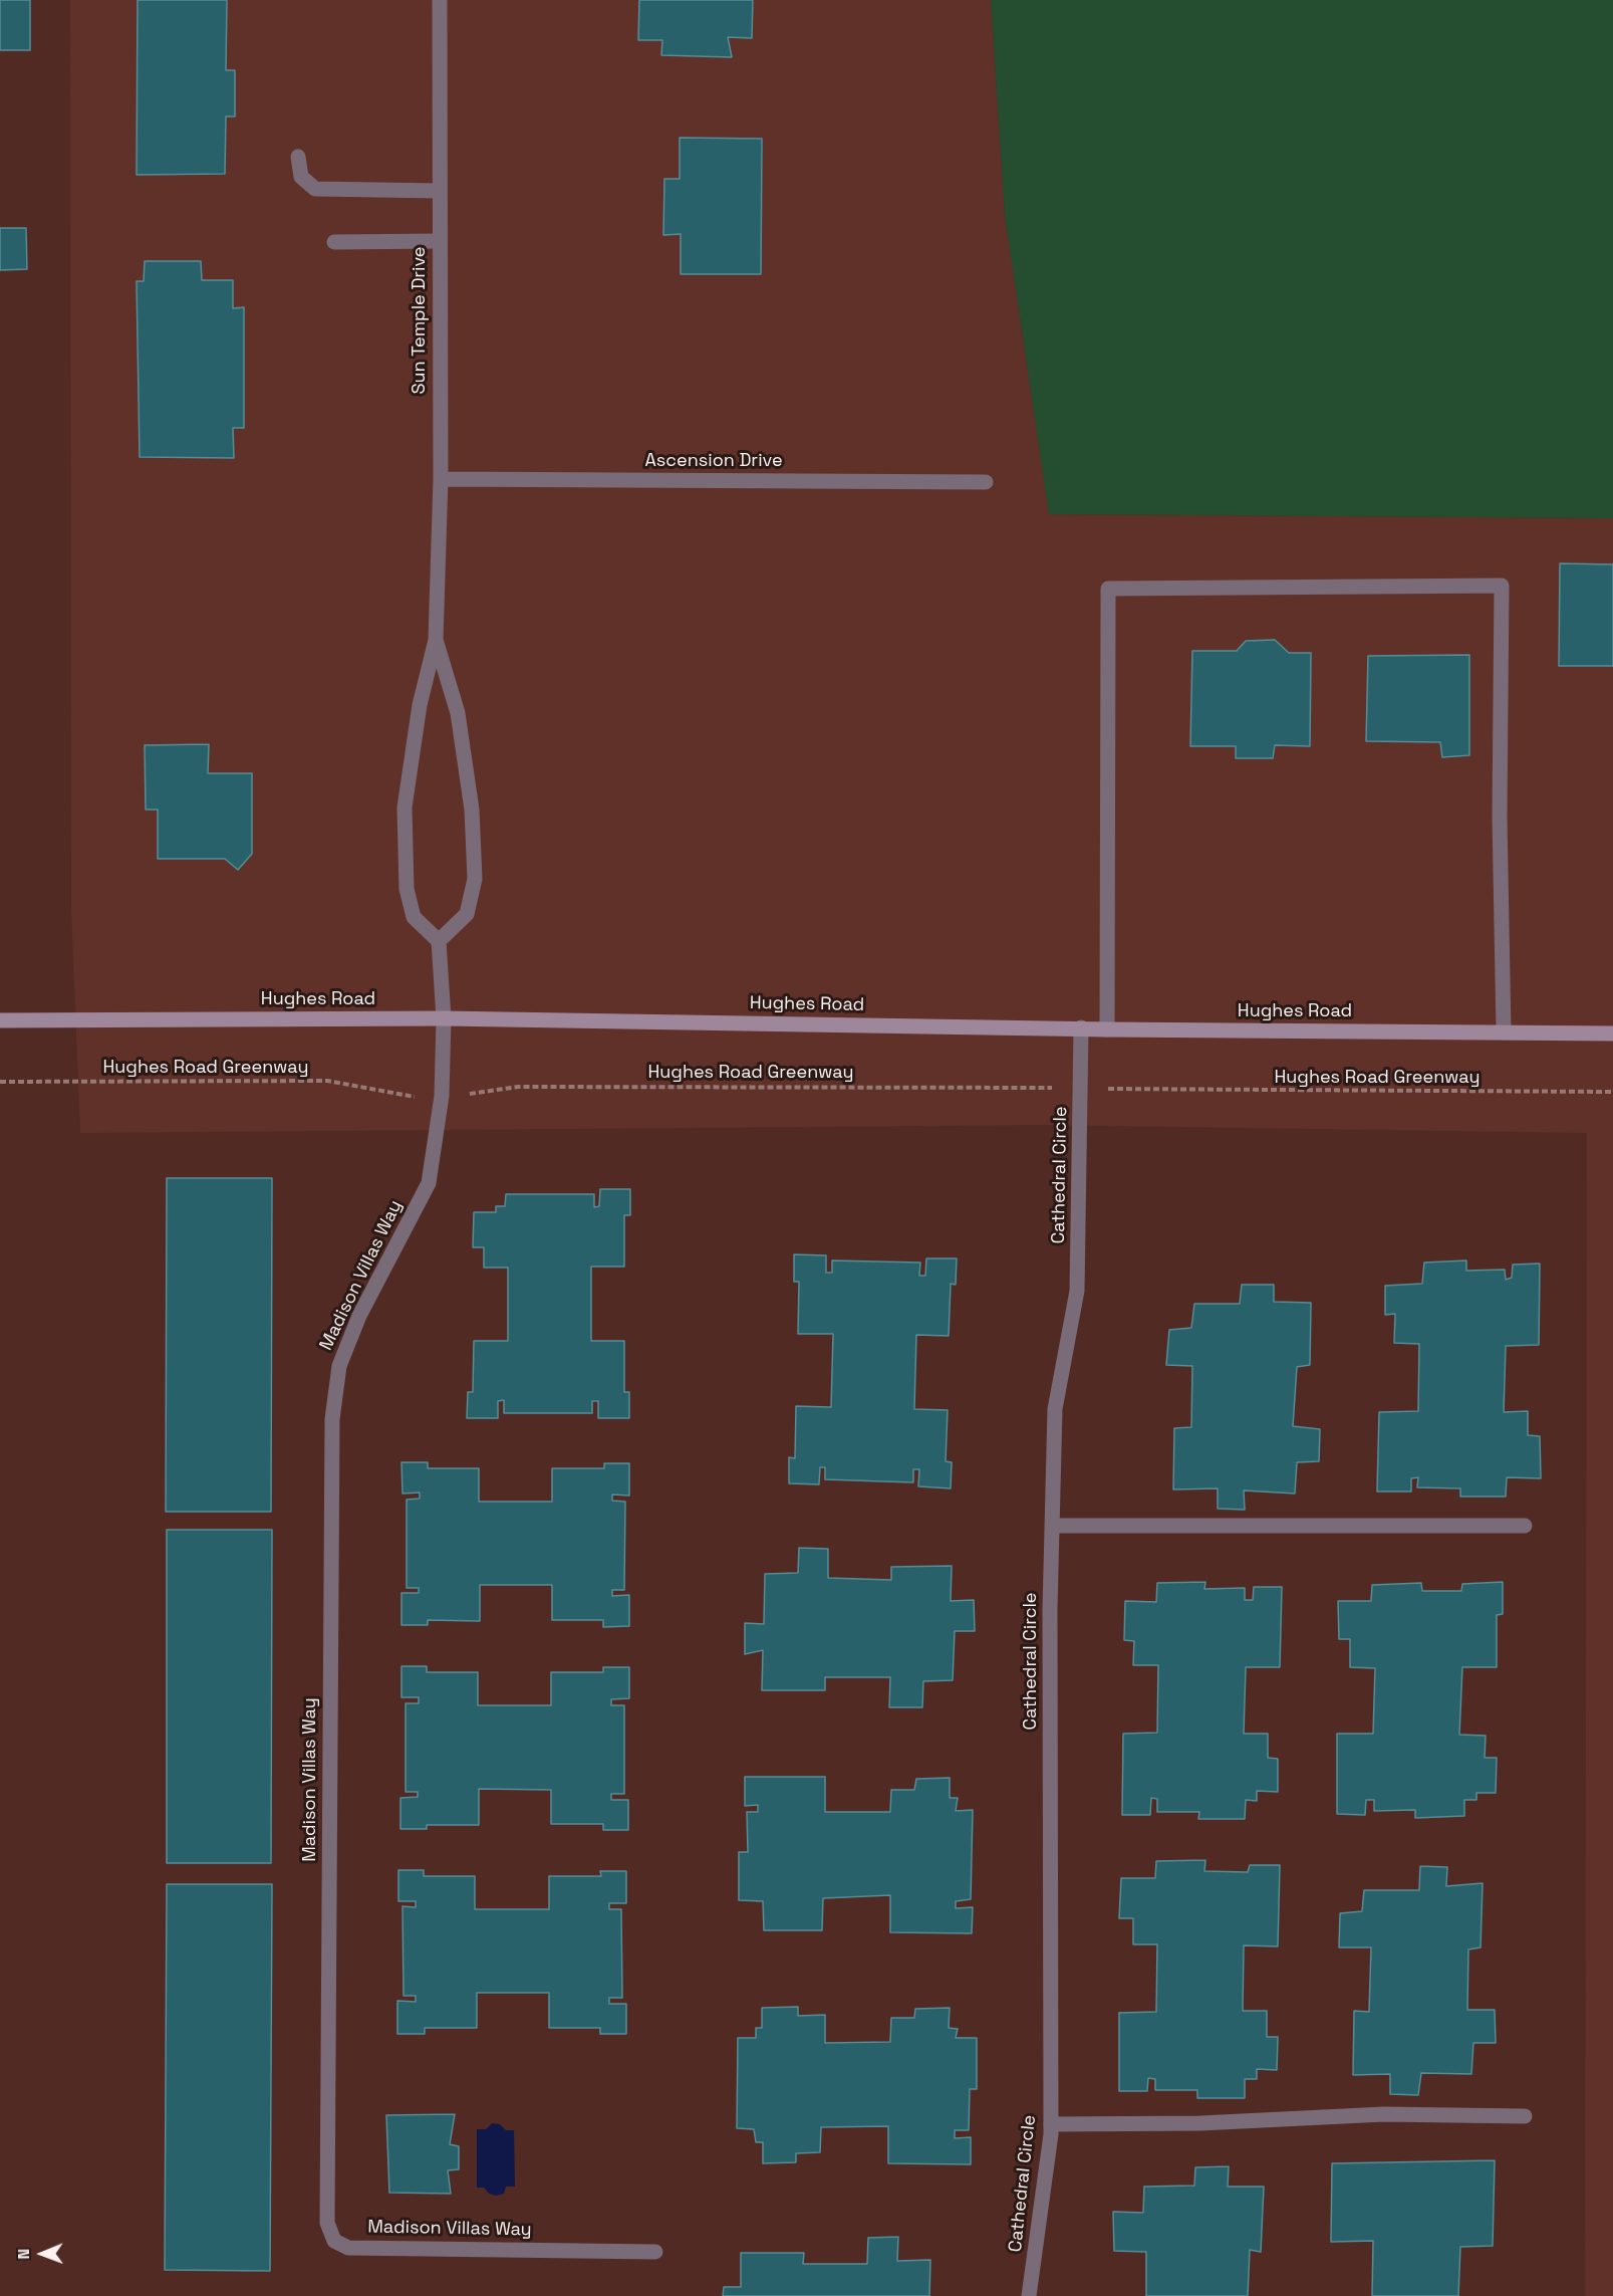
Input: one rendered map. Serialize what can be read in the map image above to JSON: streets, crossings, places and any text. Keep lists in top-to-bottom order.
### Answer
{
  "streets": {
    "main road": ["Hughes Road"],
    "street": [
      "Sun Temple Drive",
      "Ascension Drive",
      "Cathedral Circle",
      "Madison Villas Way"
    ],
    "path": ["Hughes Road Greenway"]
  },
  "crossings": [
    ["Sun Temple Drive", "Ascension Drive"],
    ["Hughes Road", "Cathedral Circle"],
    ["Hughes Road", "Madison Villas Way"]
  ],
  "north": "left"
}
